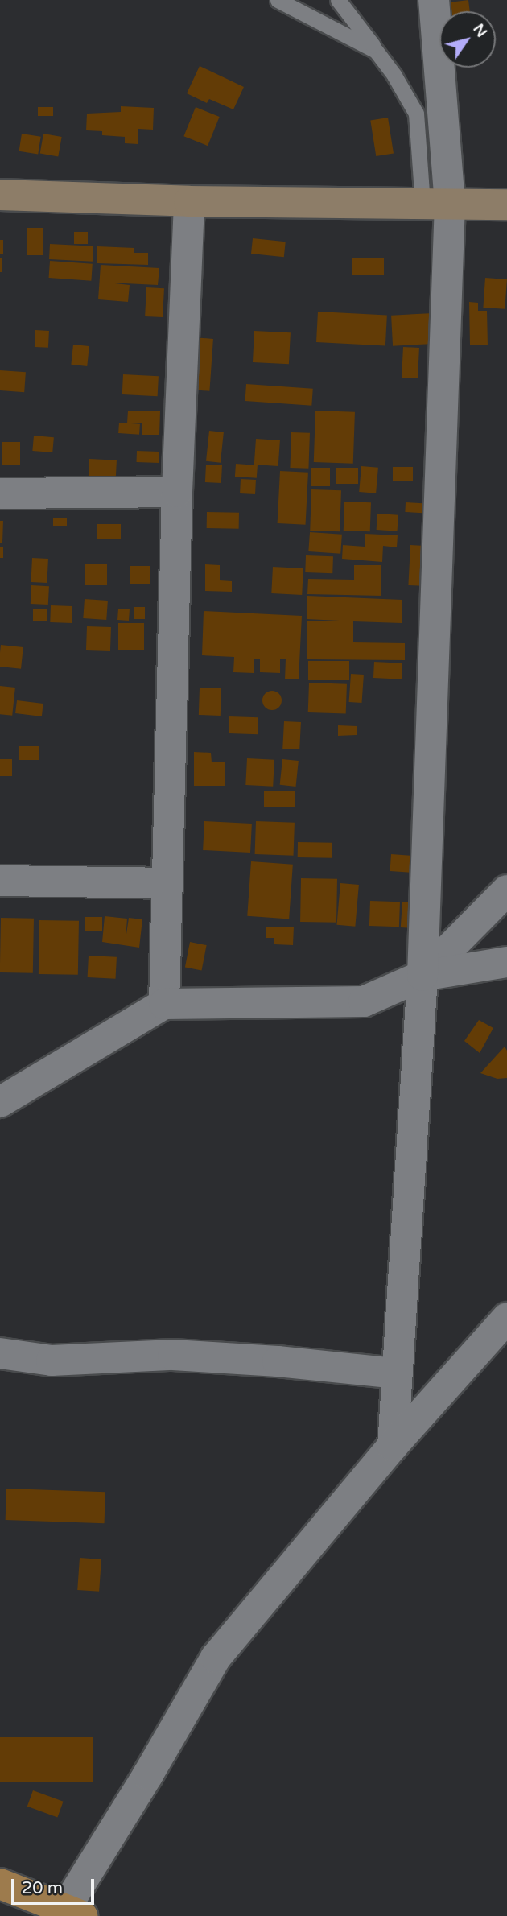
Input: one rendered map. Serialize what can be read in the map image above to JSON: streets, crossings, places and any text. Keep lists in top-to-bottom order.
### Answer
{
  "scale_bar": "20 m",
  "north": "top right"
}
